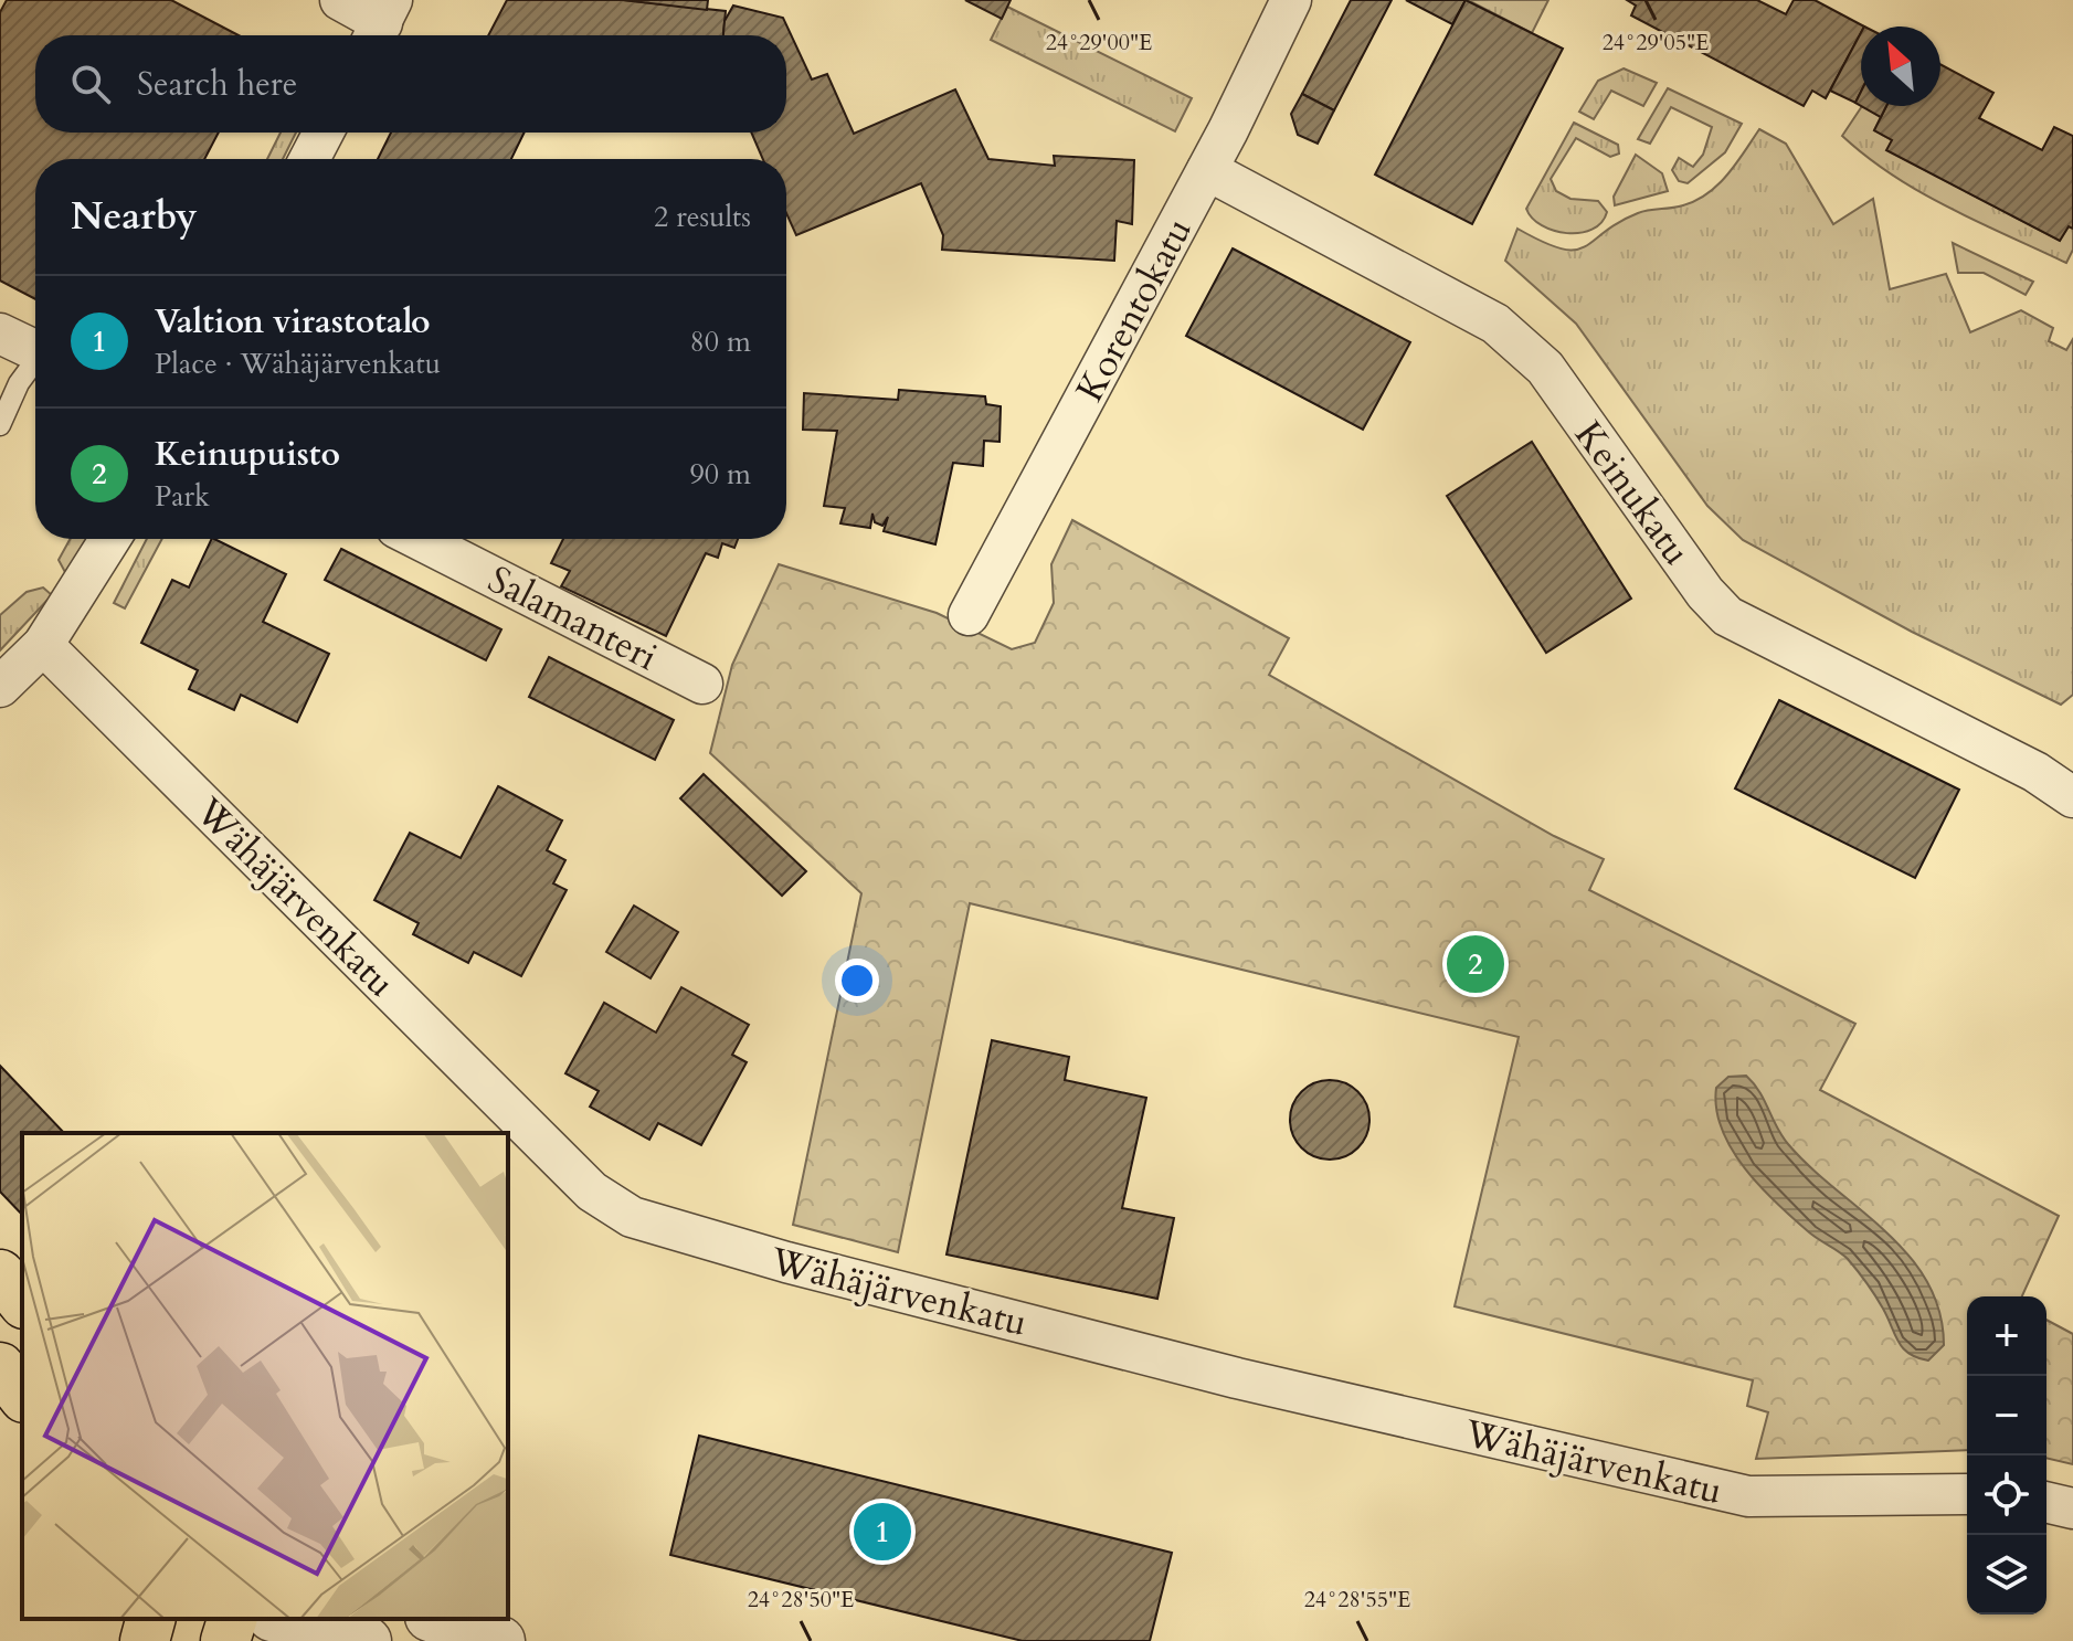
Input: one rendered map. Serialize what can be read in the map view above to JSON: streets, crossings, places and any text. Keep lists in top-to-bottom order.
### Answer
{
  "streets": {
    "street": [
      "Korentokatu",
      "Keinukatu",
      "Salamanteri",
      "Wähäjärvenkatu"
    ]
  },
  "crossings": [
    ["Korentokatu", "Keinukatu"]
  ],
  "north": "top left",
  "page": {
    "search": "Search here",
    "heading": ["Nearby", "2 results"],
    "list": [
      {
        "mark": "1",
        "name": "Valtion virastotalo",
        "note": "Place · Wähäjärvenkatu",
        "value": "80 m"
      },
      {
        "mark": "2",
        "name": "Keinupuisto",
        "note": "Park",
        "value": "90 m"
      }
    ],
    "pins": ["2", "1"],
    "map_buttons": ["+", "−"]
  },
  "coordinates": [
    "24°29'00\"E",
    "24°29'05\"E",
    "24°28'50\"E",
    "24°28'55\"E"
  ]
}
